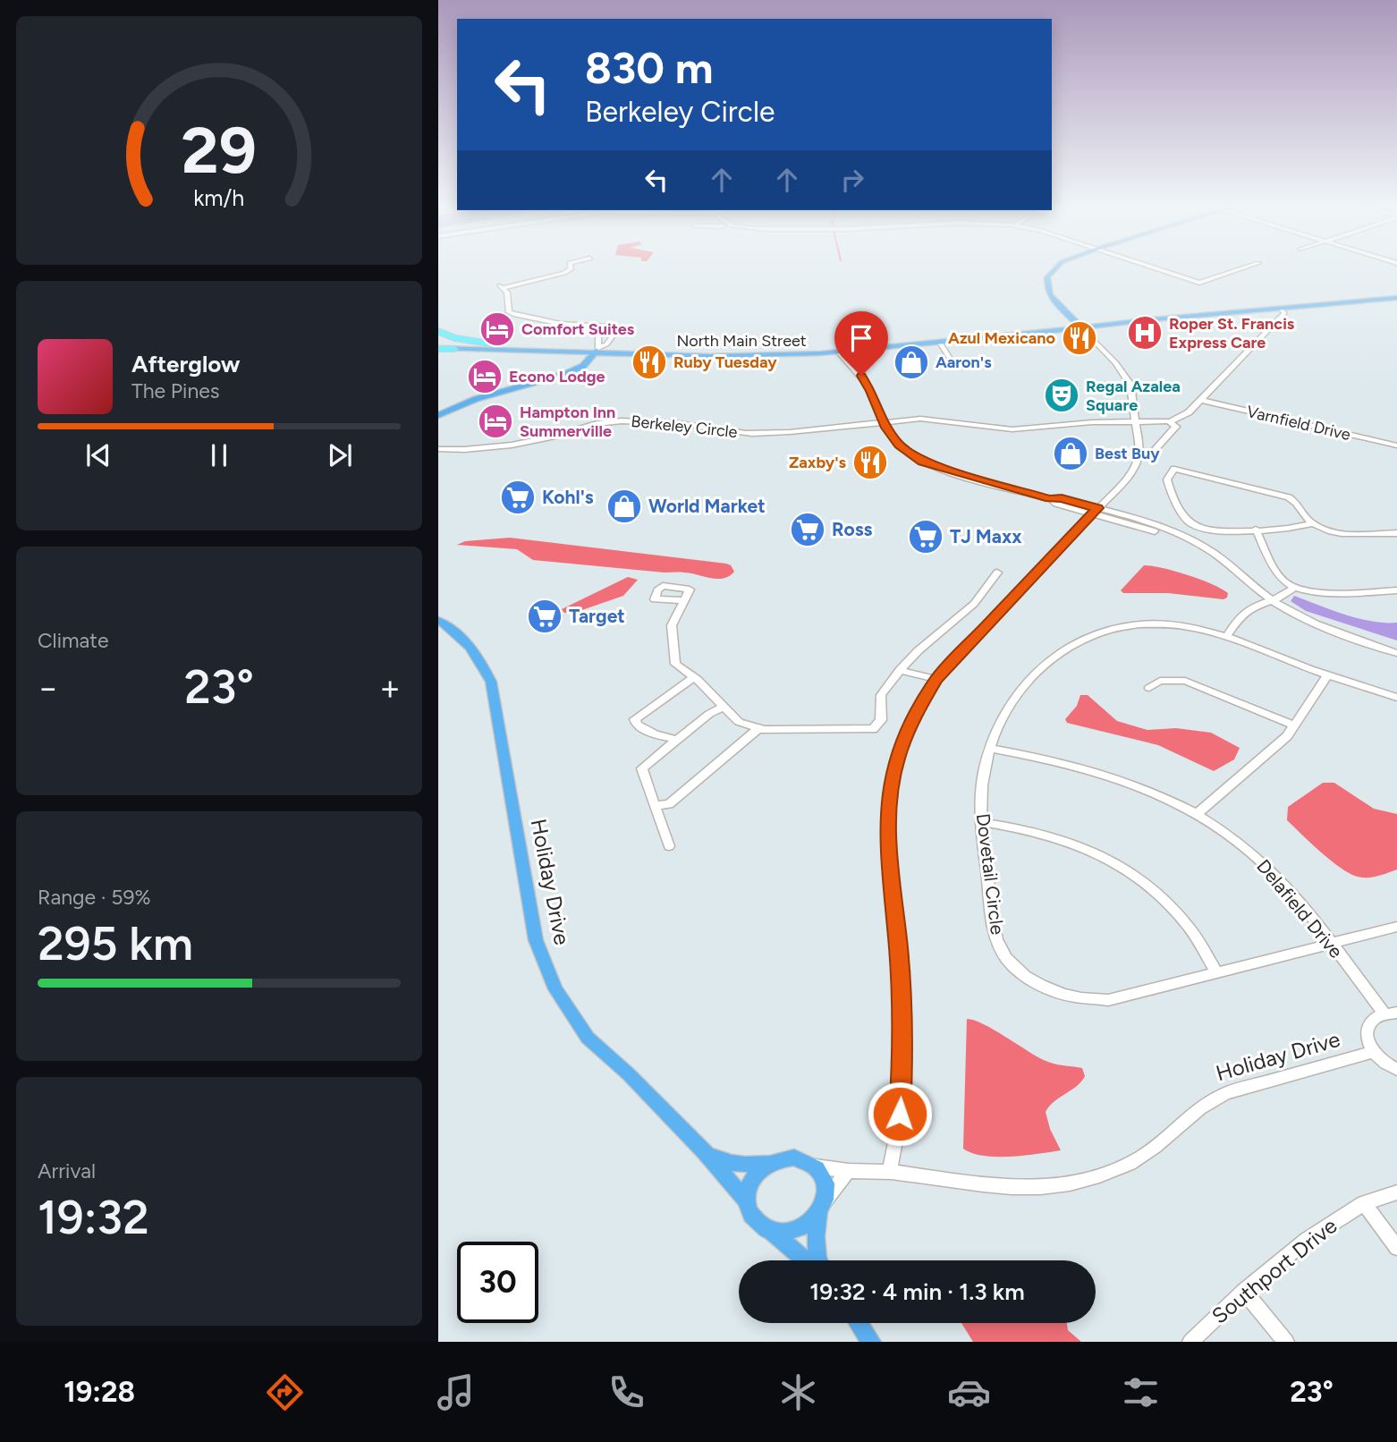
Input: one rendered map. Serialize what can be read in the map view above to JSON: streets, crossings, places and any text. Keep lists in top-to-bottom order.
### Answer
{
  "streets": {
    "main road": ["North Main Street", "Holiday Drive"],
    "street": [
      "Varnfield Drive",
      "Berkeley Circle",
      "Dovetail Circle",
      "Delafield Drive",
      "Southport Drive"
    ]
  },
  "crossings": [
    ["North Main Street", "Berkeley Circle"],
    ["Varnfield Drive", "Berkeley Circle"],
    ["Dovetail Circle", "Delafield Drive"]
  ],
  "places": {
    "hotel": ["Comfort Suites", "Econo Lodge", "Hampton Inn Summerville"],
    "hospital": ["Roper St. Francis Express Care"],
    "restaurant": ["Azul Mexicano", "Ruby Tuesday", "Zaxby's"],
    "shop": ["Aaron's", "Best Buy", "World Market"],
    "theatre": ["Regal Azalea Square"],
    "supermarket": [
      "Kohl's",
      "Ross",
      "TJ Maxx",
      "Target"
    ]
  },
  "page": {
    "turn": ["830 m", "Berkeley Circle"],
    "song": ["Afterglow", "The Pines"],
    "tile": [
      "Climate",
      ["Range · 59%", "295 km"],
      ["Arrival", "19:32"]
    ],
    "heat": ["−", "23°", "+"],
    "limit": "30",
    "trip": "19:32 · 4 min · 1.3 km",
    "tabs": ["19:28", "23°"],
    "gauge": ["29", "km/h"]
  }
}
